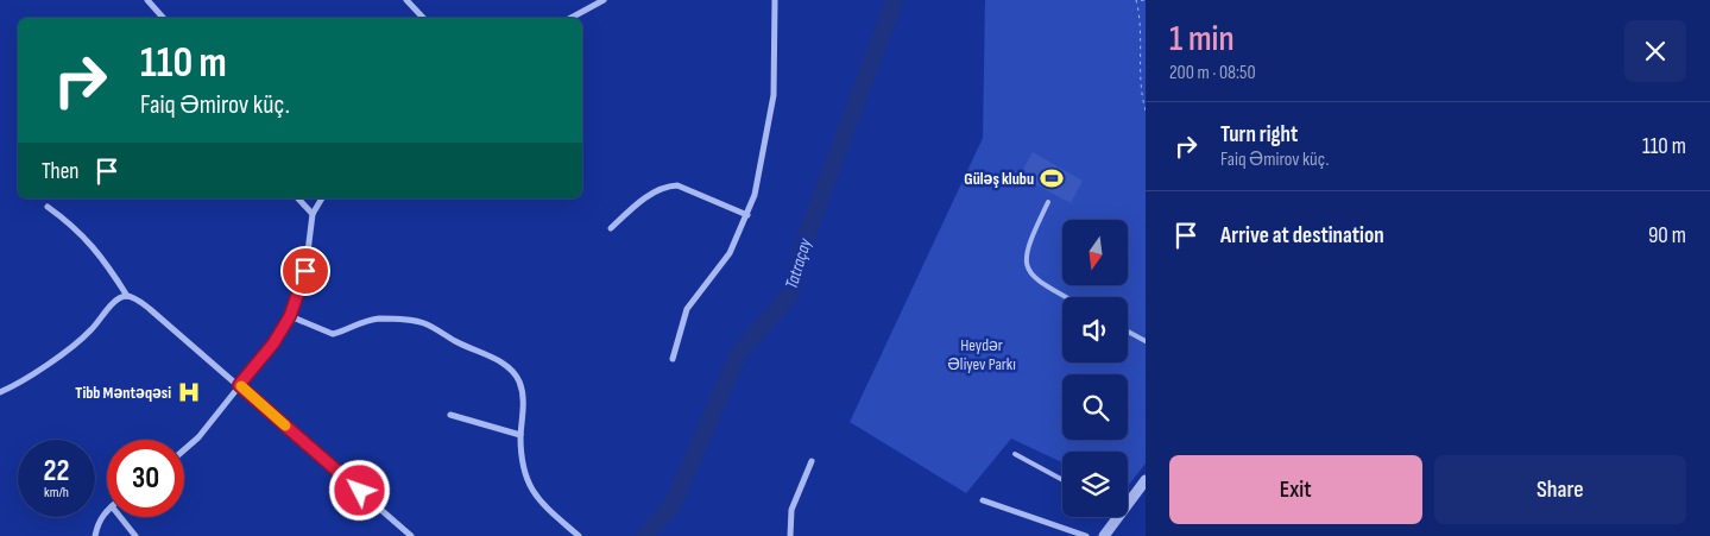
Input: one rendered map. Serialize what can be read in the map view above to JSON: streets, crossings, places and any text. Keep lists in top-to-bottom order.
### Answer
{
  "water": ["Tatraçay"],
  "parks": ["Heydər Əliyev Parkı"],
  "places": {
    "sports": ["Güləş klubu"],
    "hospital": ["Tibb Məntəqəsi"]
  },
  "north": "bottom",
  "page": {
    "heading": ["1 min", "200 m · 08:50"],
    "turn": ["110 m", "Faiq Əmirov küç."],
    "list": [
      {
        "name": "Turn right",
        "note": "Faiq Əmirov küç.",
        "value": "110 m"
      },
      {
        "name": "Arrive at destination",
        "value": "90 m"
      }
    ],
    "then": "Then",
    "speed": "22 km/h",
    "limit": "30",
    "buttons": ["Exit", "Share"]
  }
}
